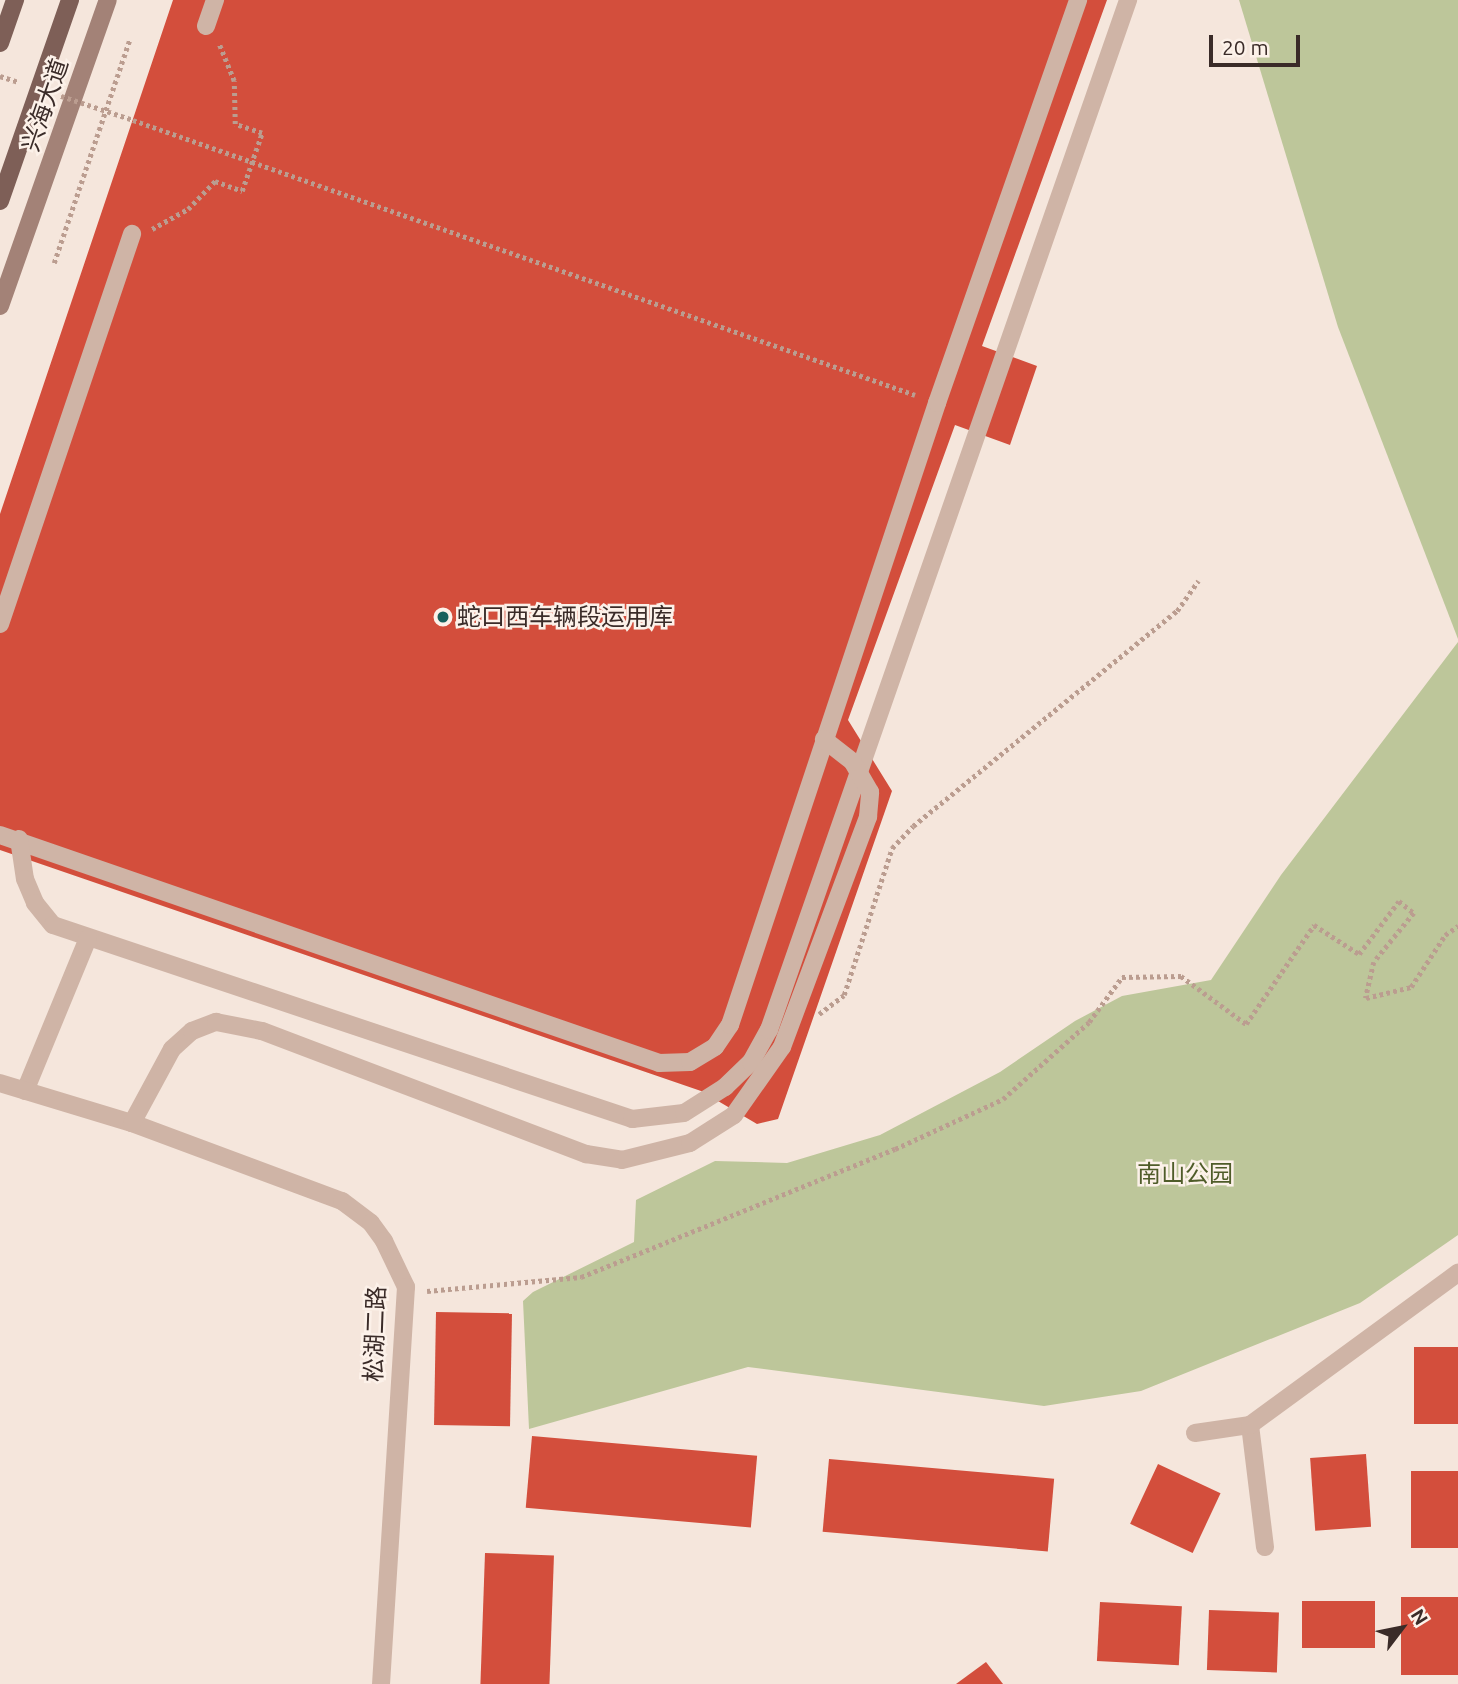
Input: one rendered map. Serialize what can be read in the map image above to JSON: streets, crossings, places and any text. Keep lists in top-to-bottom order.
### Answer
{
  "streets": {
    "street": ["兴海大道", "松湖二路"]
  },
  "parks": ["南山公园"],
  "places": ["蛇口西车辆段运用库"],
  "scale_bar": "20 m",
  "north": "top right"
}
